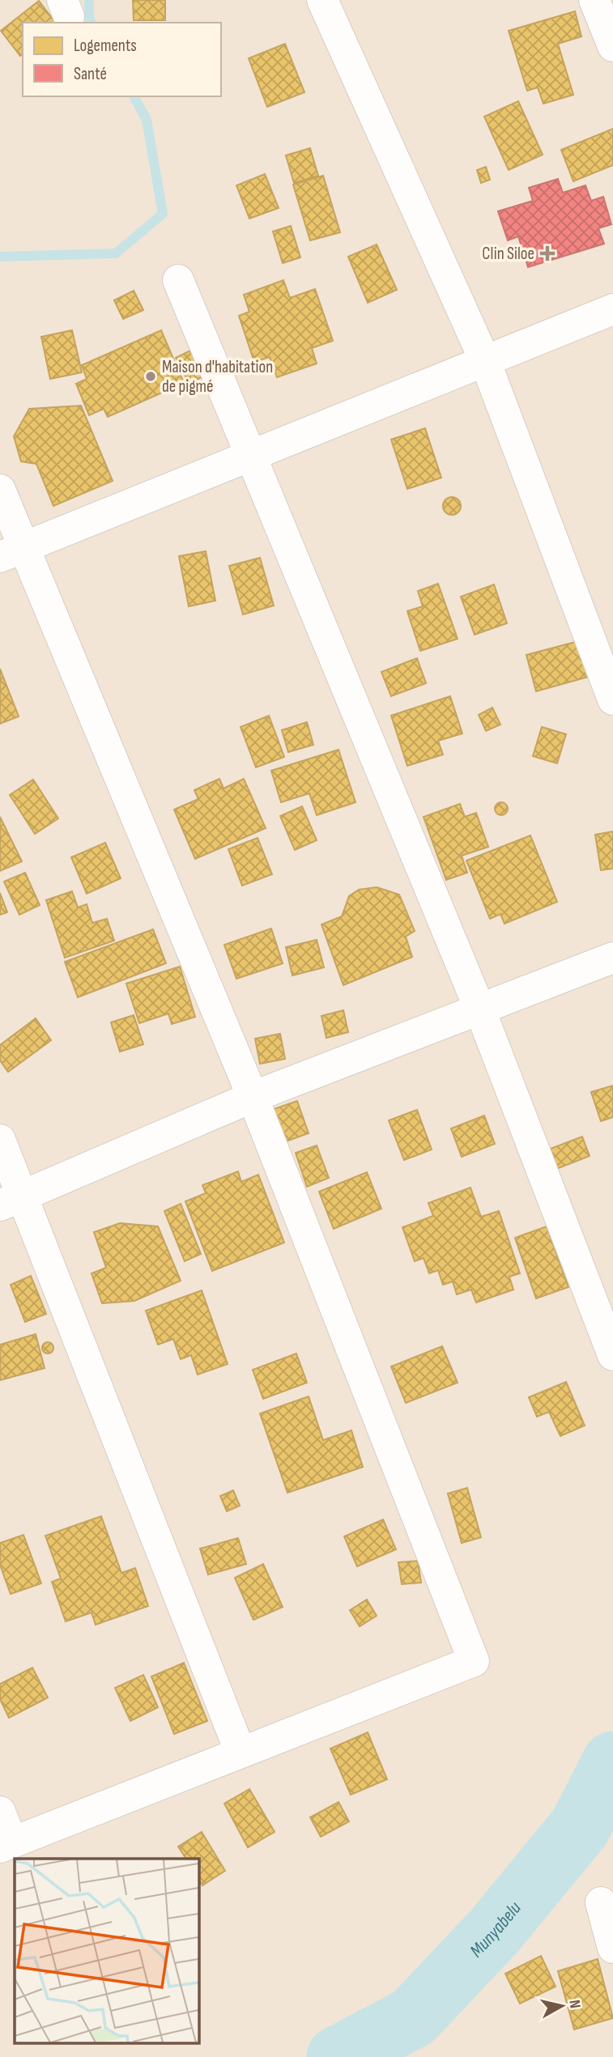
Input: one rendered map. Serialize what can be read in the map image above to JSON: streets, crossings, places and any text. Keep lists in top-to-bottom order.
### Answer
{
  "water": ["Munyabelu"],
  "places": {
    "health": ["Clin Siloe"],
    "other": ["Maison d'habitation de pigmé"]
  },
  "legend": ["Logements", "Santé"],
  "north": "right"
}
